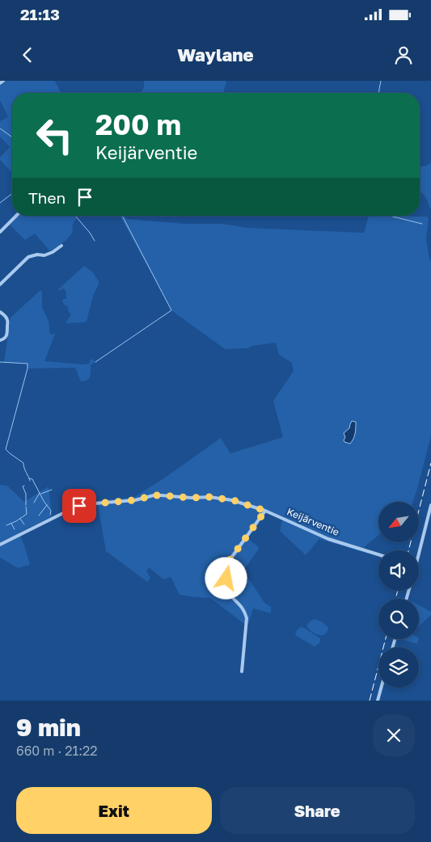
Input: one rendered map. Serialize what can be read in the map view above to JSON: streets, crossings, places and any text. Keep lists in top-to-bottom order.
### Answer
{
  "streets": {
    "street": ["Keijärventie"]
  },
  "north": "bottom left",
  "page": {
    "status": "21:13",
    "header": "Waylane",
    "turn": ["200 m", "Keijärventie"],
    "then": "Then",
    "heading": ["9 min", "660 m · 21:22"],
    "buttons": ["Exit", "Share"]
  }
}
